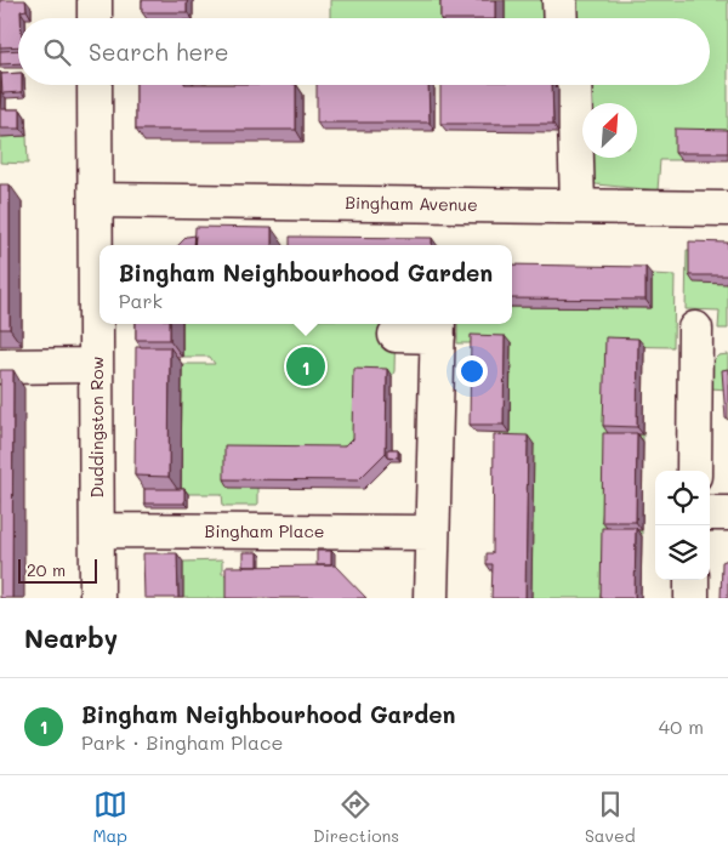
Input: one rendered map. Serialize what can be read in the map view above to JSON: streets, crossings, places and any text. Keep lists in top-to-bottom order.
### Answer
{
  "streets": {
    "street": ["Bingham Avenue", "Duddingston Row", "Bingham Place"]
  },
  "crossings": [
    ["Bingham Avenue", "Duddingston Row"],
    ["Duddingston Row", "Bingham Place"]
  ],
  "scale_bar": "20 m",
  "north": "top right",
  "page": {
    "search": "Search here",
    "popup": ["Bingham Neighbourhood Garden", "Park"],
    "pins": "1",
    "scale": "20 m",
    "heading": "Nearby",
    "list": [
      {
        "mark": "1",
        "name": "Bingham Neighbourhood Garden",
        "note": "Park · Bingham Place",
        "value": "40 m"
      }
    ],
    "nav": ["Map", "Directions", "Saved"]
  }
}
